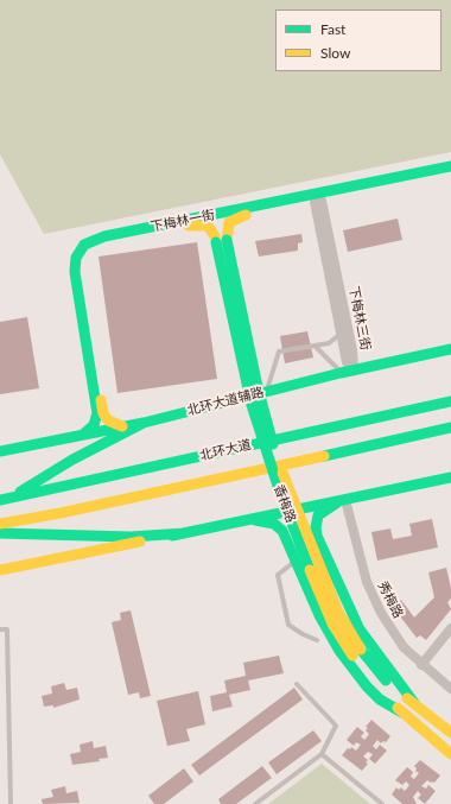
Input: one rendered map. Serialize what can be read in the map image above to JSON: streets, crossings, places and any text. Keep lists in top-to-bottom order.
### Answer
{
  "streets": {
    "main road": [
      "下梅林一街",
      "北环大道辅路",
      "北环大道",
      "香梅路"
    ],
    "street": ["下梅林三街", "秀梅路"]
  },
  "crossings": [
    ["下梅林一街", "下梅林三街"],
    ["下梅林一街", "香梅路"],
    ["下梅林三街", "北环大道辅路"]
  ],
  "legend": ["Fast", "Slow"]
}
